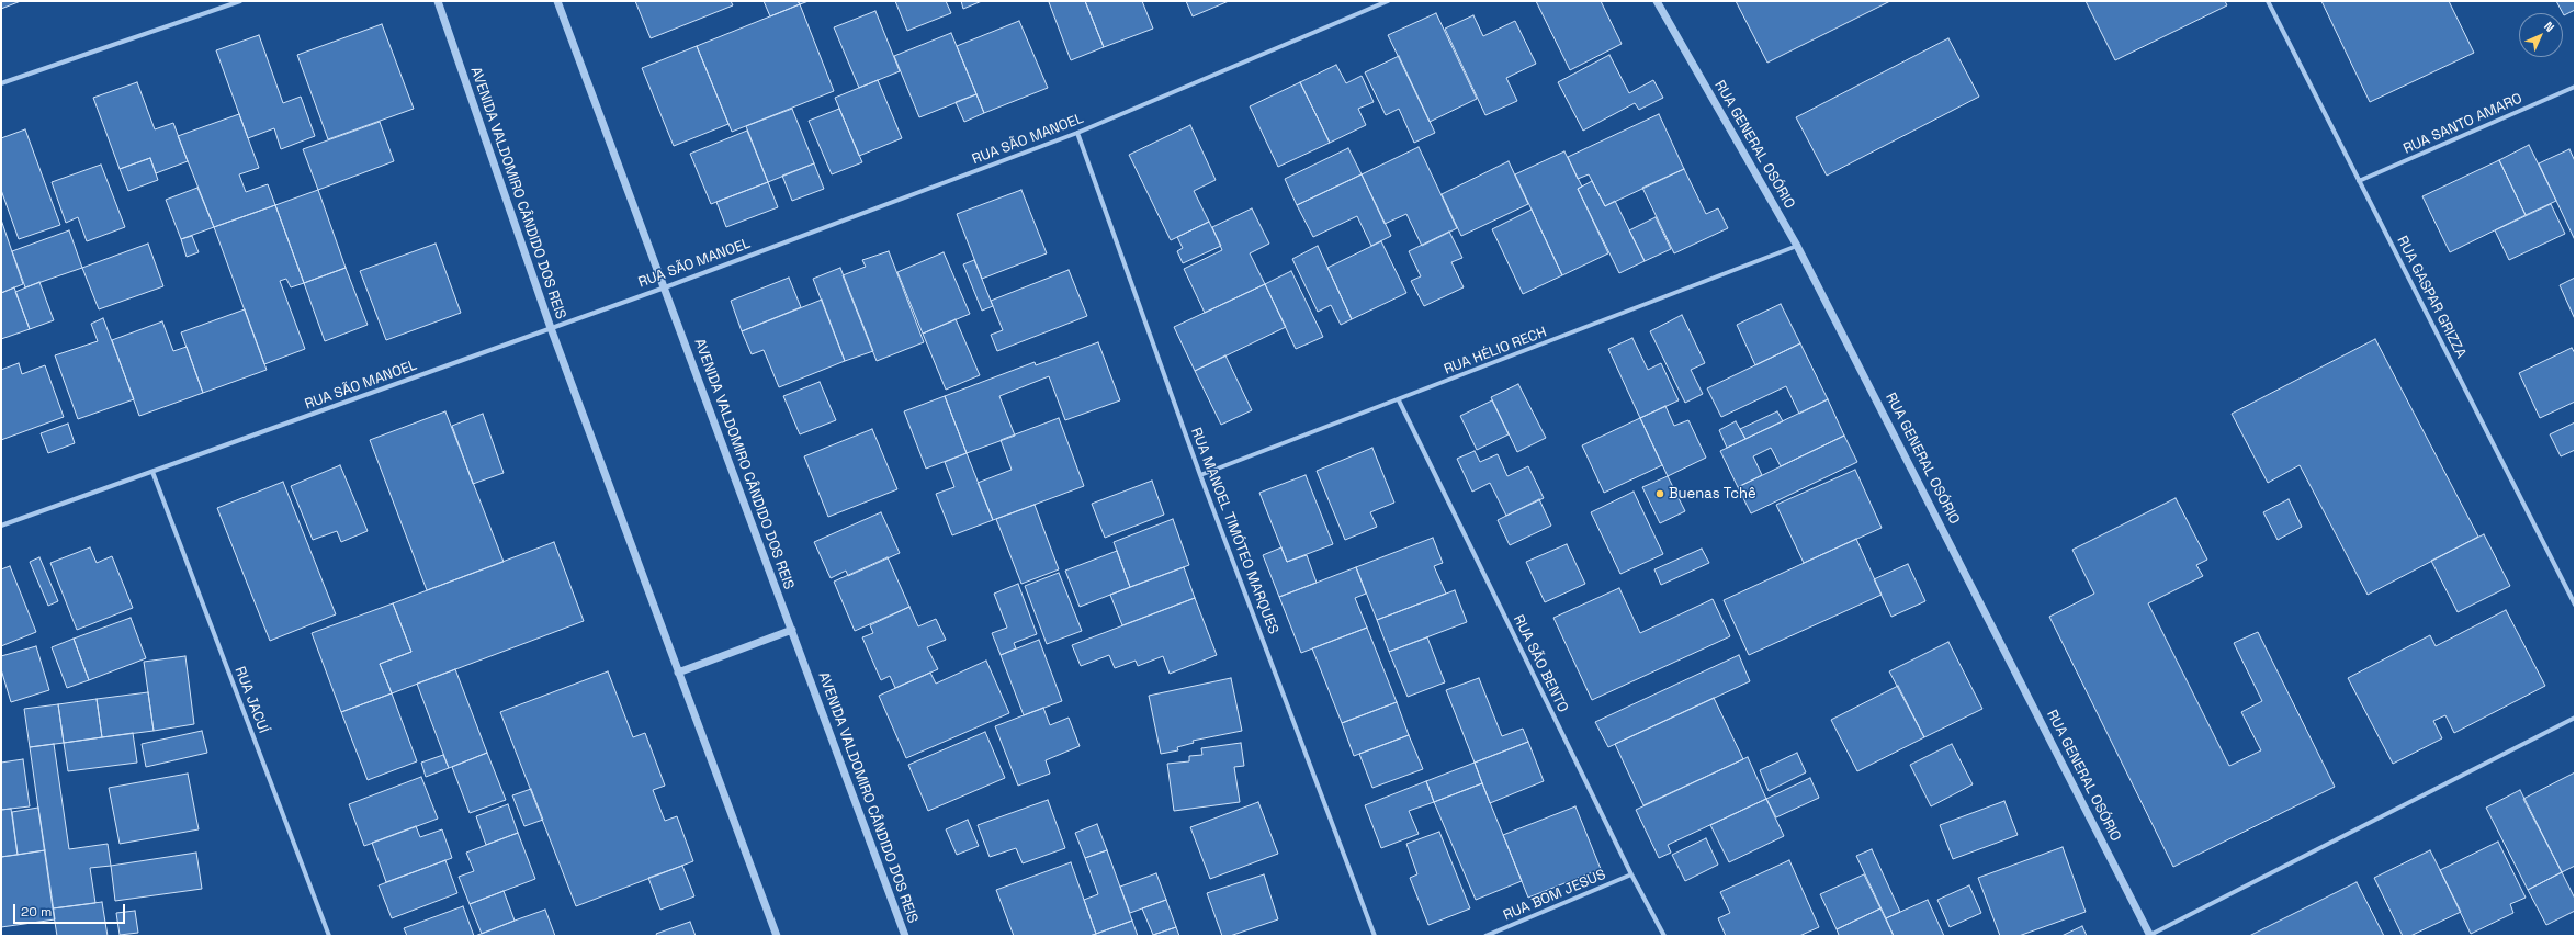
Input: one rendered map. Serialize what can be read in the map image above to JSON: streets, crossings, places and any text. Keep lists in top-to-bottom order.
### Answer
{
  "streets": {
    "street": [
      "RUA SANTO AMARO",
      "RUA SÃO MANOEL",
      "RUA GENERAL OSÓRIO",
      "AVENIDA VALDOMIRO CÂNDIDO DOS REIS",
      "RUA GASPAR GRIZZA",
      "RUA HÉLIO RECH",
      "RUA MANOEL TIMÓTEO MARQUES",
      "RUA SÃO BENTO",
      "RUA JACUÍ",
      "RUA BOM JESUS"
    ]
  },
  "crossings": [
    ["RUA SANTO AMARO", "RUA GASPAR GRIZZA"],
    ["RUA SÃO MANOEL", "AVENIDA VALDOMIRO CÂNDIDO DOS REIS"],
    ["RUA SÃO MANOEL", "RUA MANOEL TIMÓTEO MARQUES"],
    ["RUA SÃO MANOEL", "RUA JACUÍ"],
    ["RUA GENERAL OSÓRIO", "RUA HÉLIO RECH"],
    ["RUA HÉLIO RECH", "RUA MANOEL TIMÓTEO MARQUES"],
    ["RUA HÉLIO RECH", "RUA SÃO BENTO"],
    ["RUA SÃO BENTO", "RUA BOM JESUS"]
  ],
  "places": ["Buenas Tchê"],
  "scale_bar": "20 m",
  "north": "top right"
}
